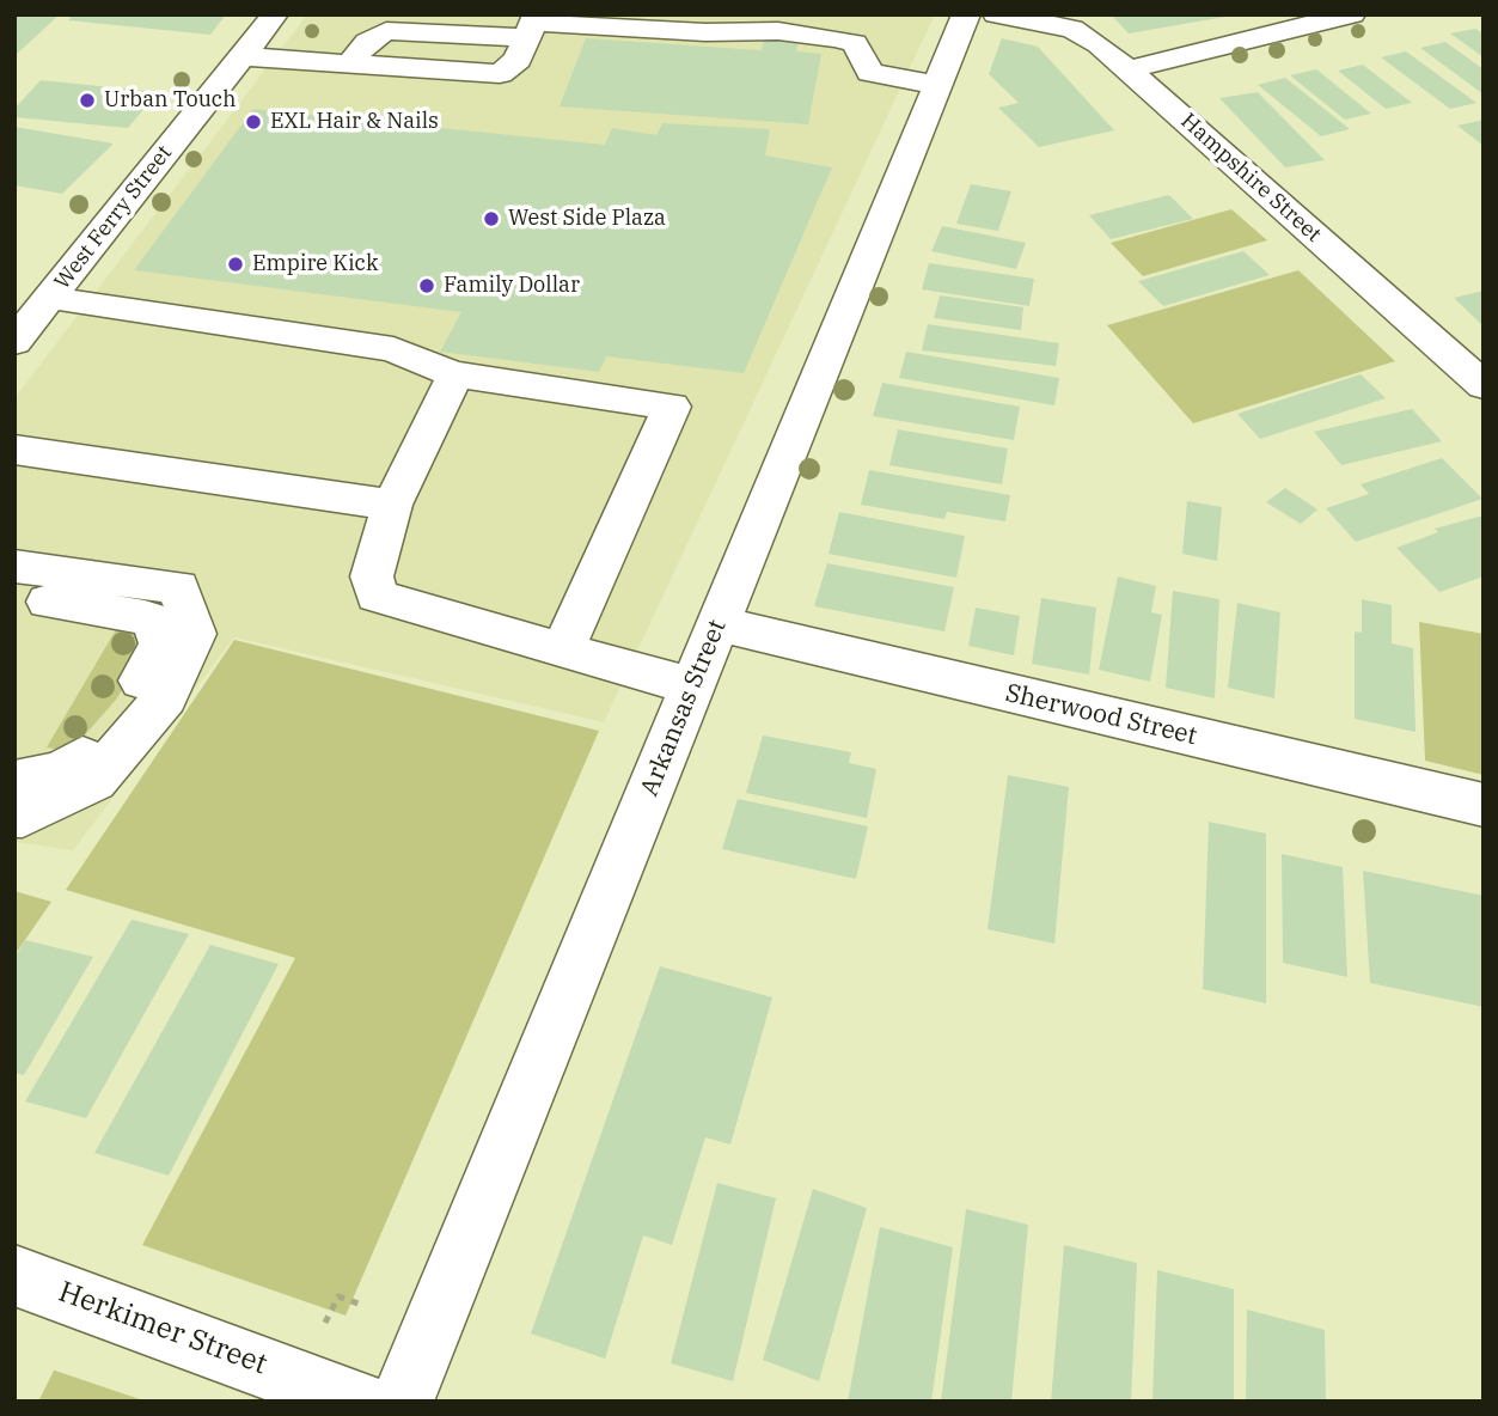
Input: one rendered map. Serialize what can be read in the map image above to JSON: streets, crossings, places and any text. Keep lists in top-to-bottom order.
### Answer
{
  "streets": {
    "street": [
      "Hampshire Street",
      "West Ferry Street",
      "Arkansas Street",
      "Sherwood Street",
      "Herkimer Street"
    ]
  },
  "crossings": [
    ["Arkansas Street", "Sherwood Street"]
  ],
  "places": [
    "Urban Touch",
    "EXL Hair & Nails",
    "West Side Plaza",
    "Empire Kick",
    "Family Dollar"
  ]
}
